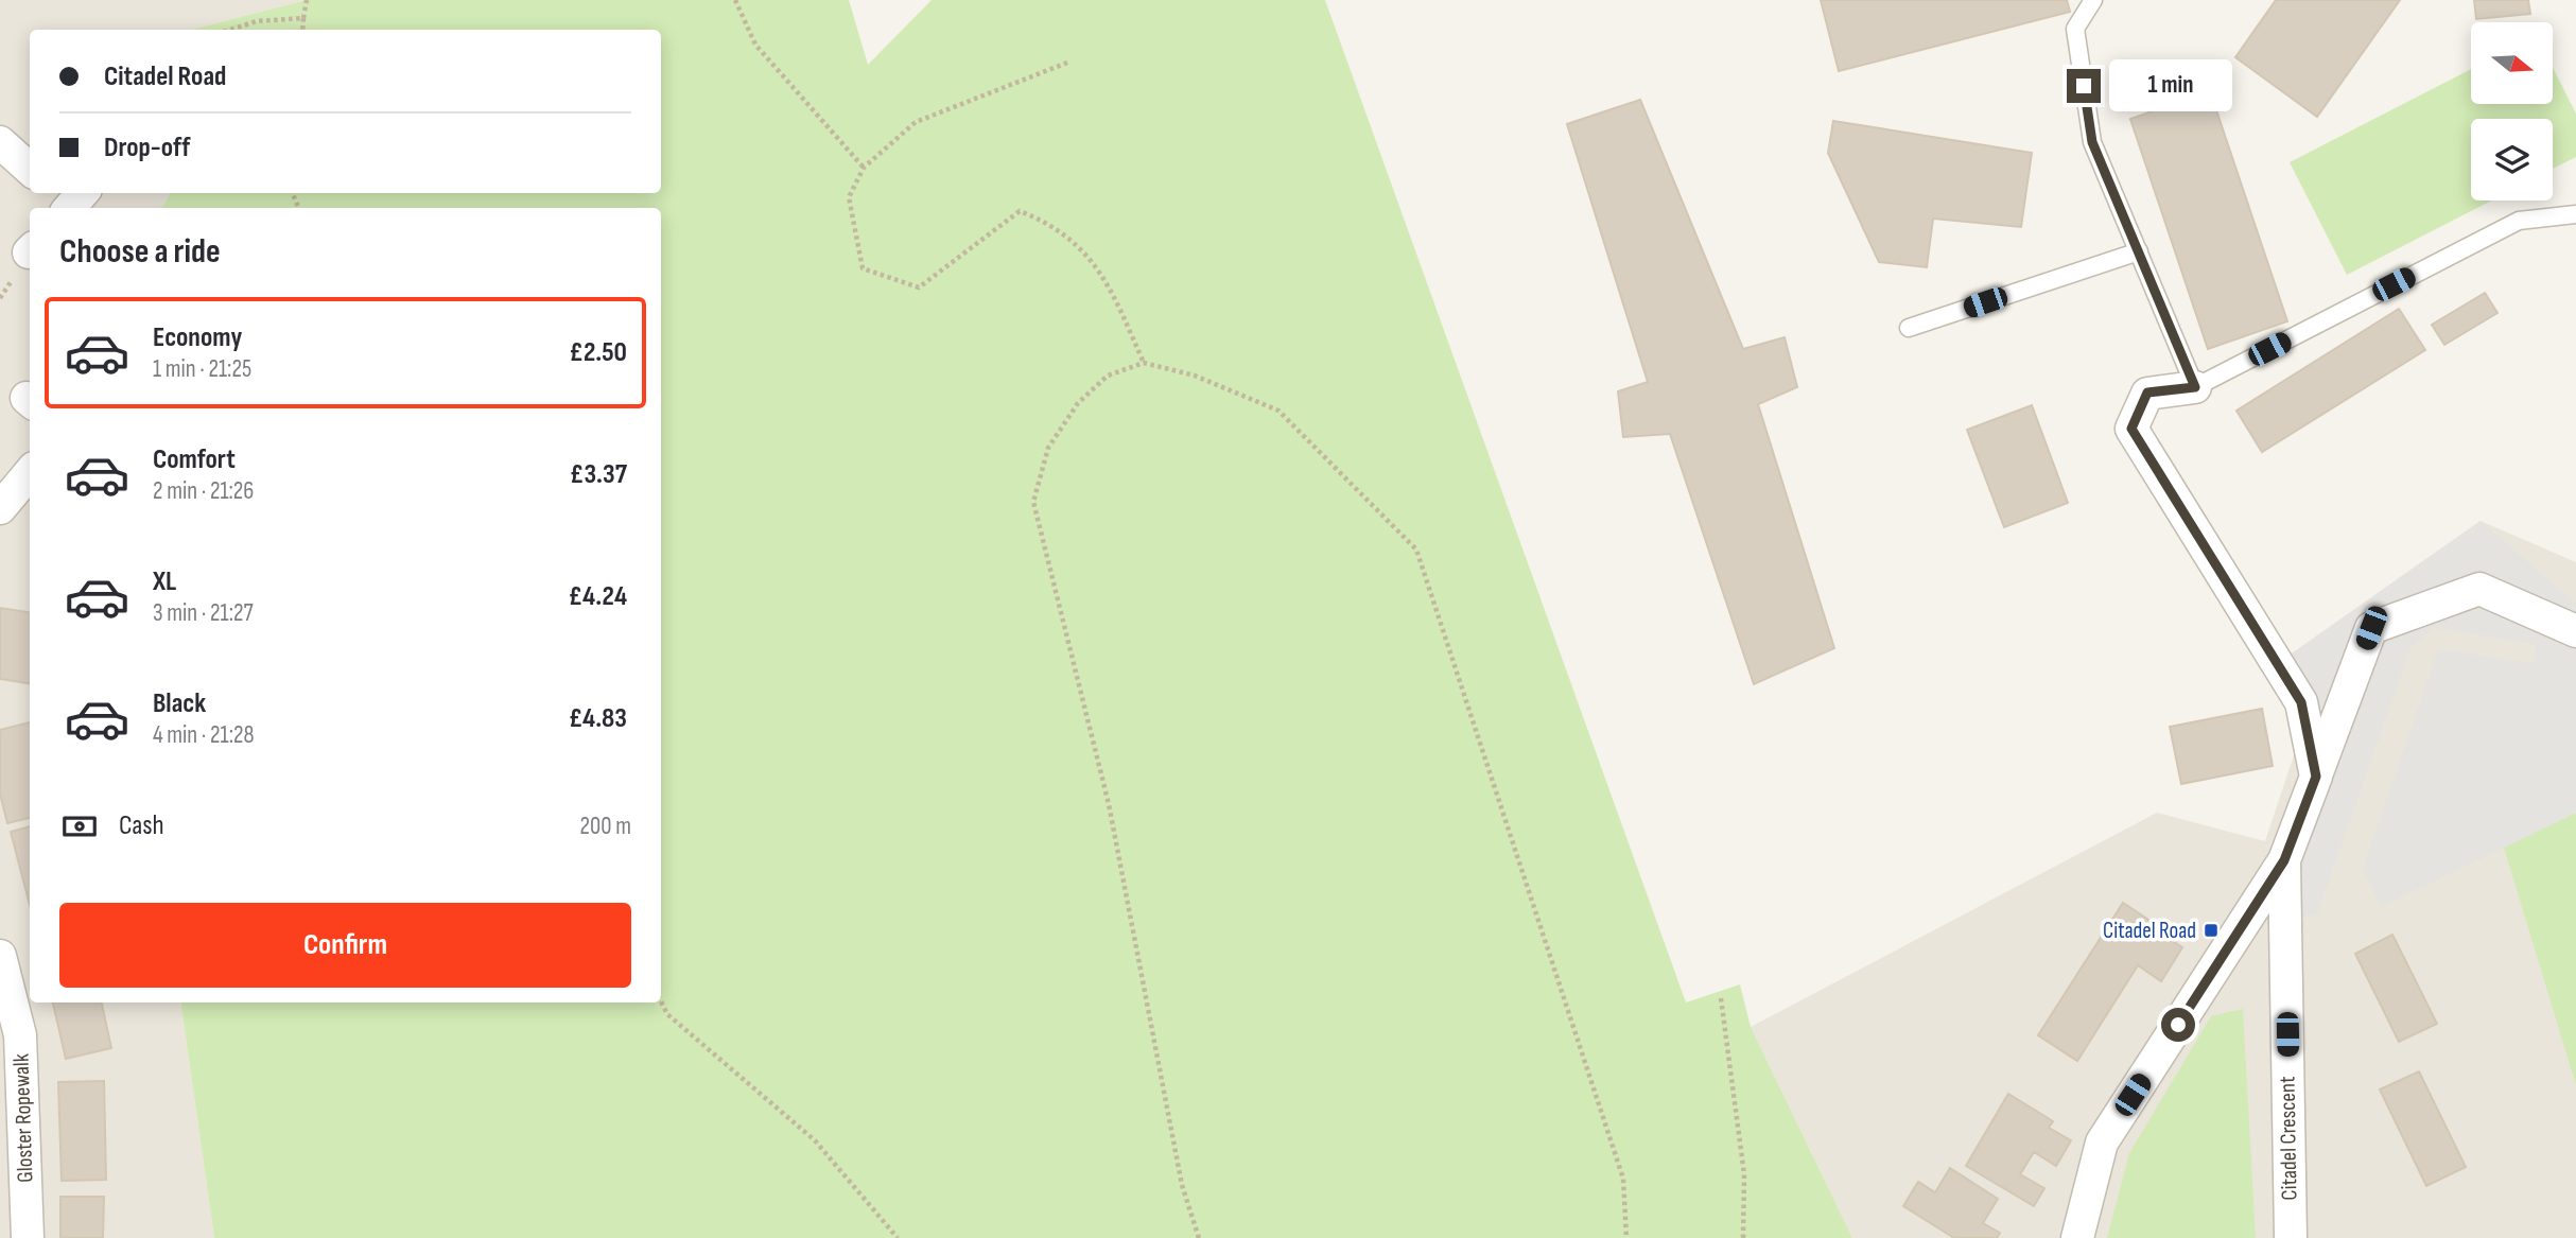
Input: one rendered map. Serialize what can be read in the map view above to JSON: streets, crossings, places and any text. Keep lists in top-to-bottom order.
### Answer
{
  "streets": {
    "street": ["Gloster Ropewalk", "Citadel Crescent"]
  },
  "places": {
    "transit": ["Citadel Road"]
  },
  "north": "right",
  "page": {
    "banner": ["Citadel Road", "Drop-off"],
    "bubble": "1 min",
    "heading": "Choose a ride",
    "list": [
      {
        "name": "Economy",
        "note": "1 min · 21:25",
        "value": "£2.50"
      },
      {
        "name": "Comfort",
        "note": "2 min · 21:26",
        "value": "£3.37"
      },
      {
        "name": "XL",
        "note": "3 min · 21:27",
        "value": "£4.24"
      },
      {
        "name": "Black",
        "note": "4 min · 21:28",
        "value": "£4.83"
      }
    ],
    "pay": ["Cash", "200 m"],
    "buttons": "Confirm"
  }
}
